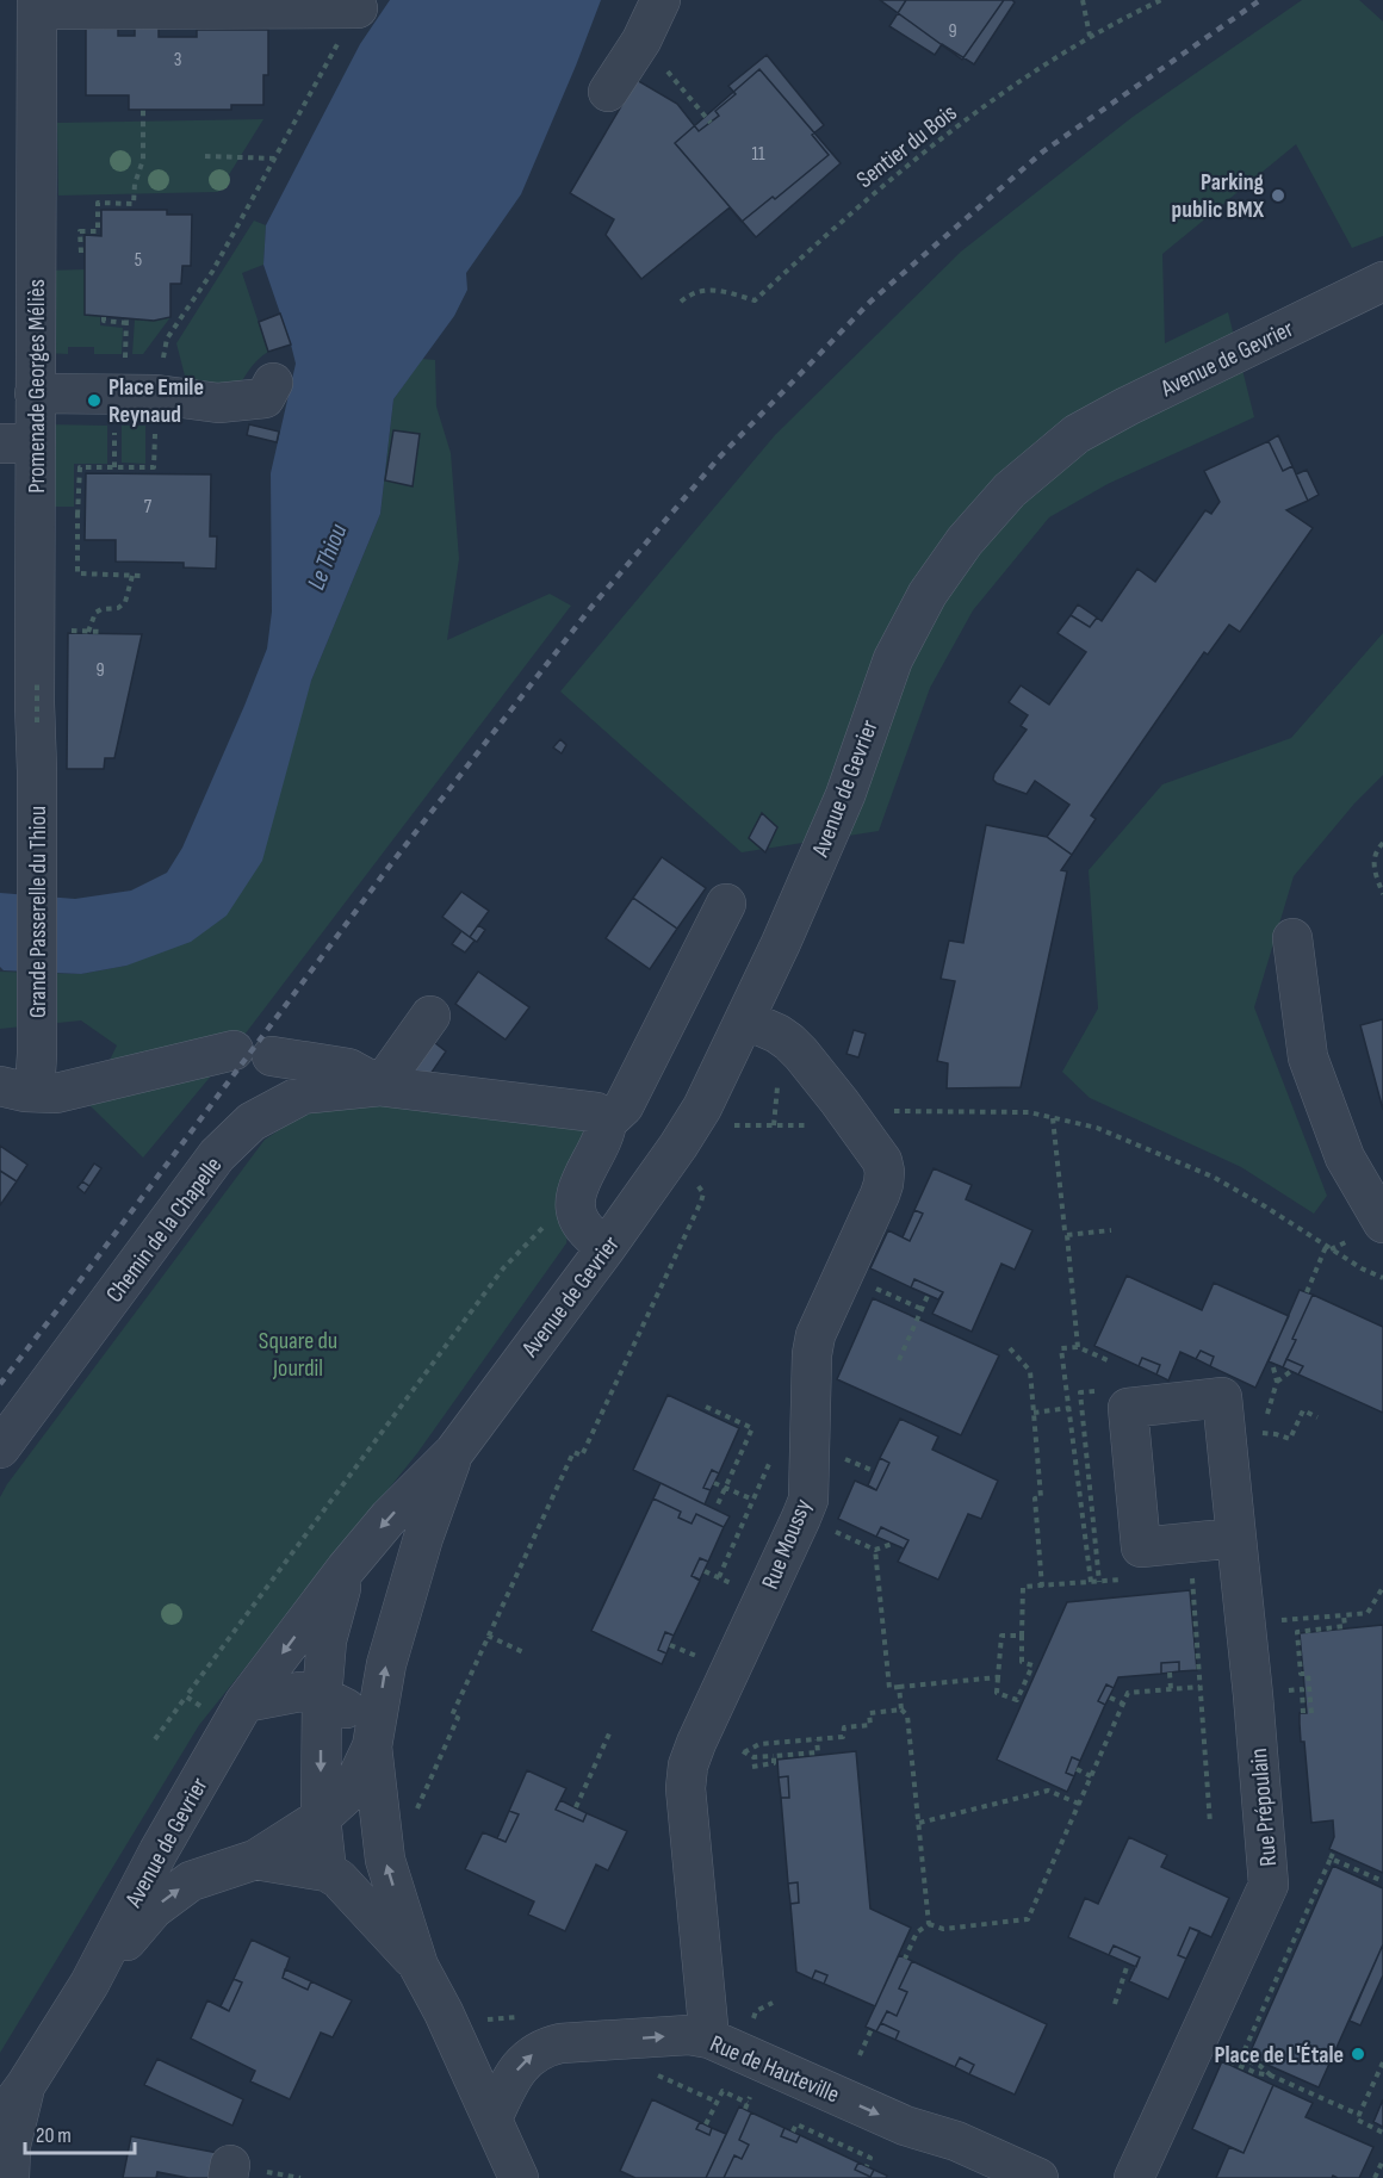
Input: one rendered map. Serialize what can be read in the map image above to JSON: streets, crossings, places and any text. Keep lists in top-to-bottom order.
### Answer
{
  "streets": {
    "street": [
      "Avenue de Gevrier",
      "Promenade Georges Méliès",
      "Grande Passerelle du Thiou",
      "Chemin de la Chapelle",
      "Rue Moussy",
      "Rue Prépoulain",
      "Rue de Hauteville"
    ],
    "path": ["Sentier du Bois"]
  },
  "crossings": [
    ["Avenue de Gevrier", "Rue Moussy"],
    ["Avenue de Gevrier", "Rue de Hauteville"],
    ["Promenade Georges Méliès", "Grande Passerelle du Thiou"],
    ["Rue Moussy", "Rue de Hauteville"]
  ],
  "one_way": ["Rue de Hauteville"],
  "water": ["Le Thiou"],
  "parks": ["Square du Jourdil"],
  "places": ["Parking public BMX", "Place Emile Reynaud", "Place de L'Étale"],
  "house_numbers": [
    "9",
    "3",
    "11",
    "5",
    "7",
    "9"
  ],
  "scale_bar": "20 m"
}
